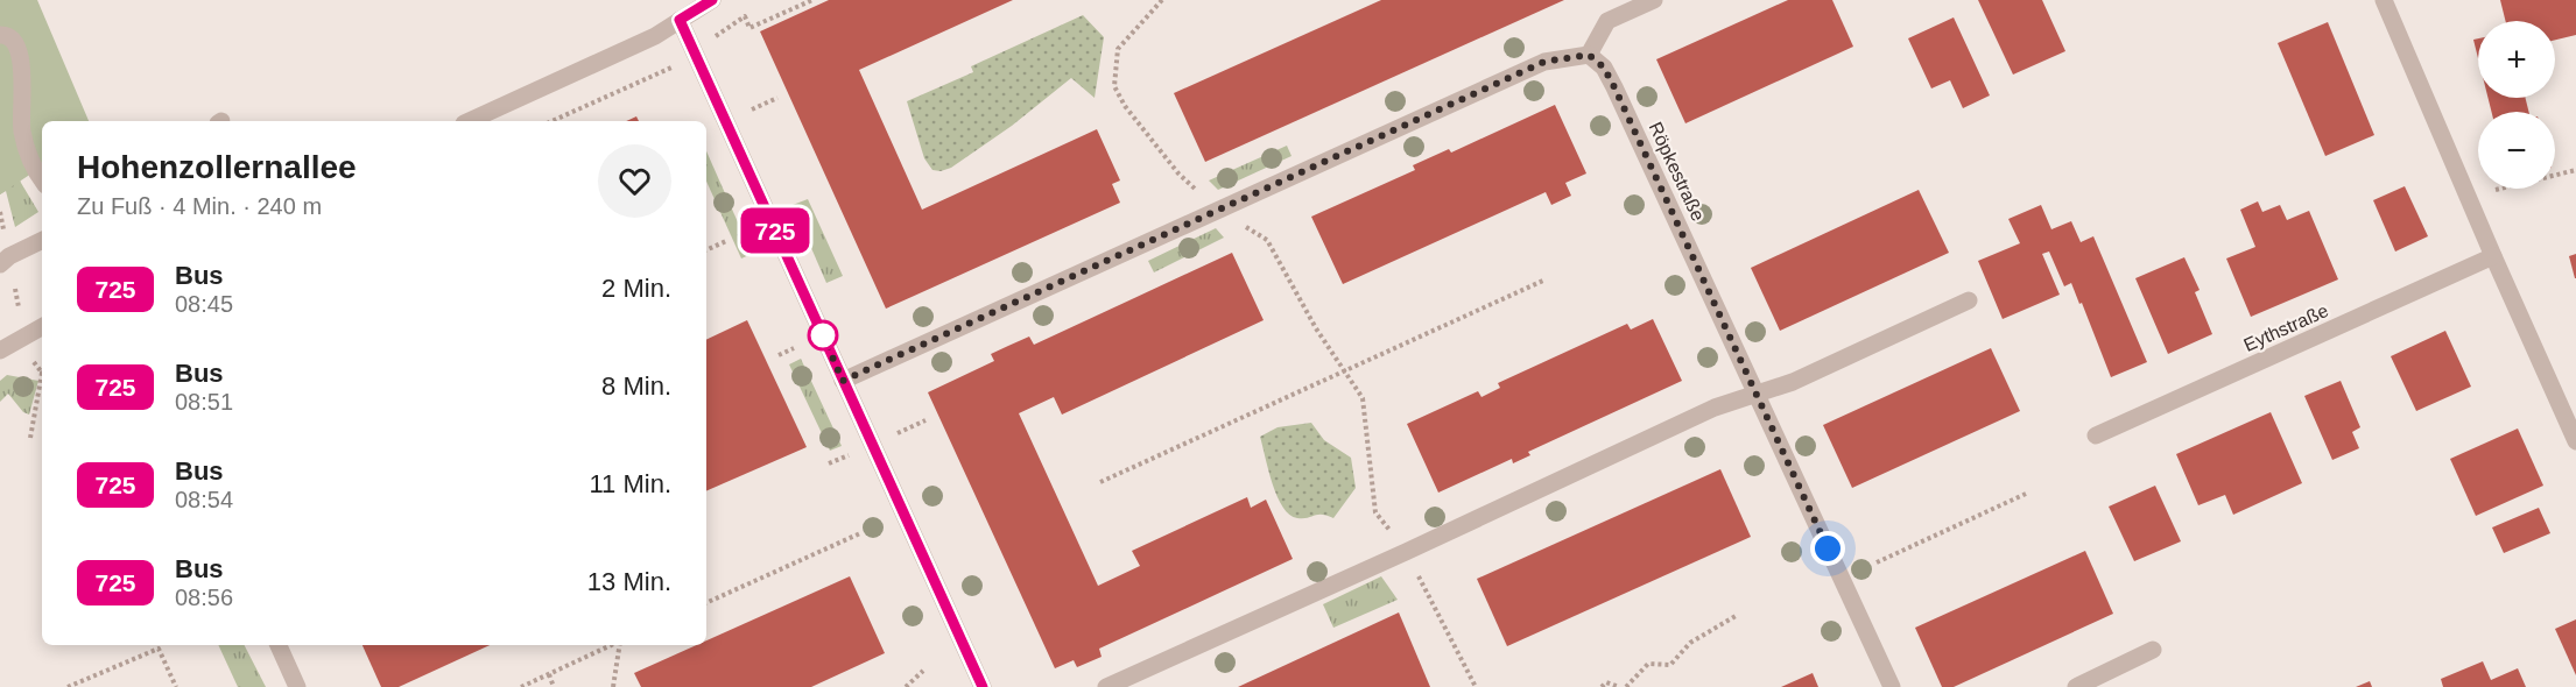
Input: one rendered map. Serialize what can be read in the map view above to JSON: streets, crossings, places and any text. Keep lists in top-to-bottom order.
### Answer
{
  "streets": {
    "street": ["Röpkestraße", "Eythstraße"]
  },
  "lines": ["bus line 725"],
  "page": {
    "on_map": "725",
    "map_buttons": ["+", "−"],
    "heading": ["Hohenzollernallee", "Zu Fuß · 4 Min. · 240 m"],
    "list": [
      {
        "mark": "725",
        "name": "Bus",
        "note": "08:45",
        "value": "2 Min."
      },
      {
        "mark": "725",
        "name": "Bus",
        "note": "08:51",
        "value": "8 Min."
      },
      {
        "mark": "725",
        "name": "Bus",
        "note": "08:54",
        "value": "11 Min."
      },
      {
        "mark": "725",
        "name": "Bus",
        "note": "08:56",
        "value": "13 Min."
      }
    ]
  }
}
